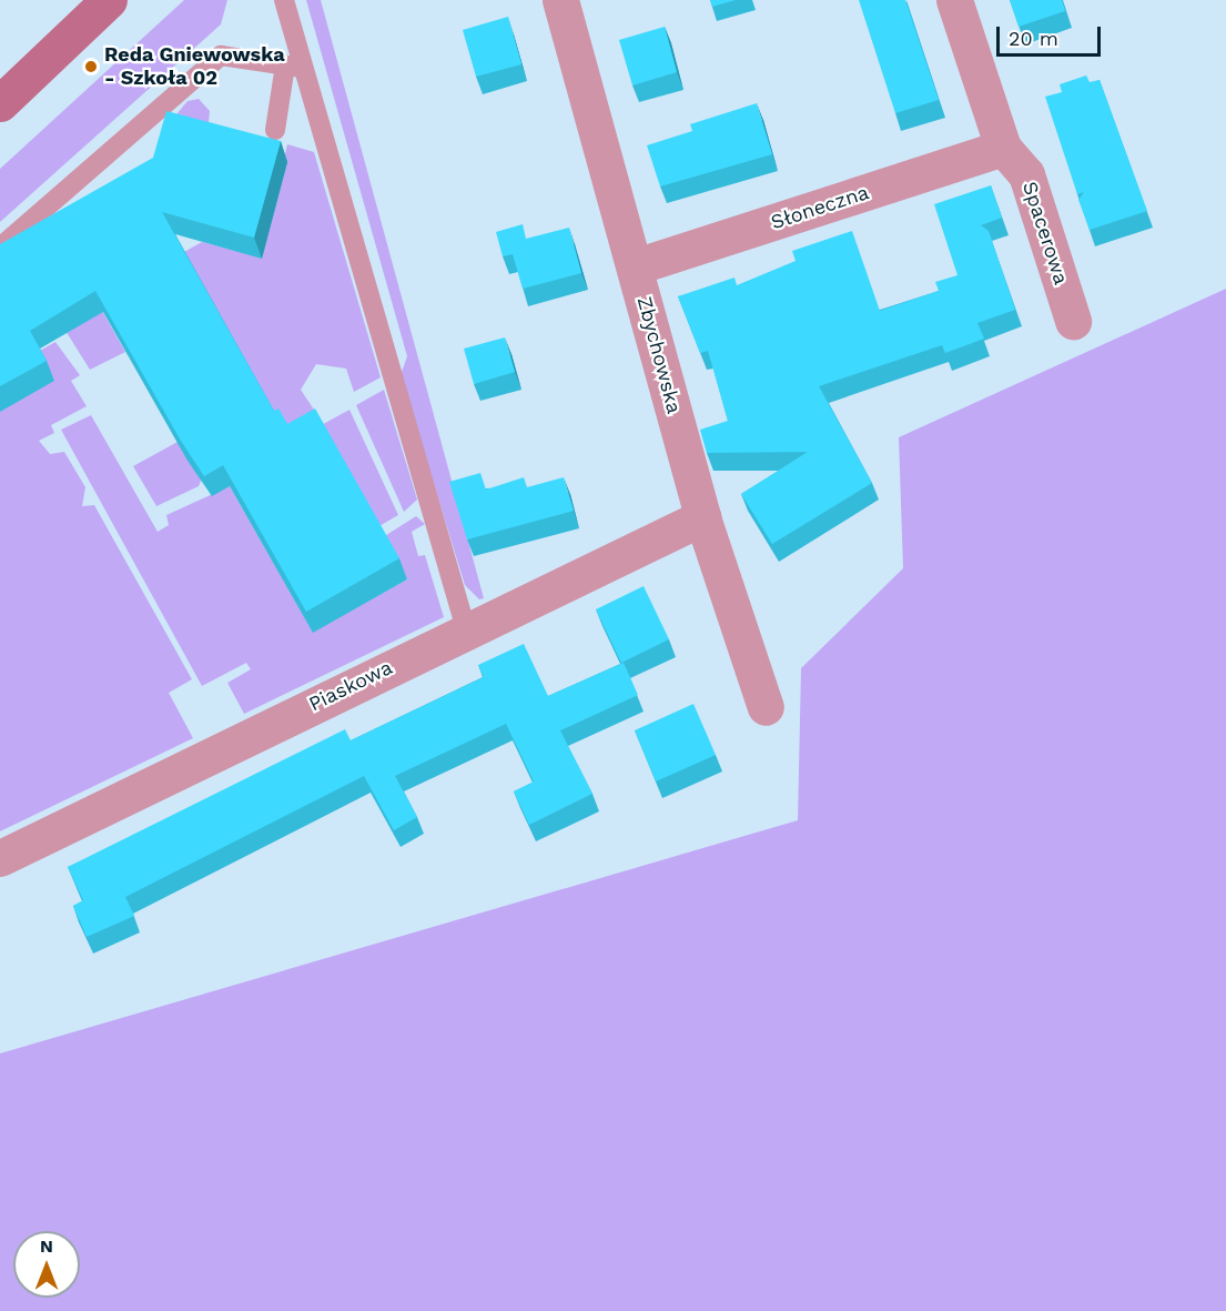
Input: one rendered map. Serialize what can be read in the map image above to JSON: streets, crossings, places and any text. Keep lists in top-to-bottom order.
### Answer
{
  "streets": {
    "street": [
      "Słoneczna",
      "Spacerowa",
      "Zbychowska",
      "Piaskowa"
    ]
  },
  "crossings": [
    ["Słoneczna", "Spacerowa"],
    ["Słoneczna", "Zbychowska"],
    ["Zbychowska", "Piaskowa"]
  ],
  "places": ["Reda Gniewowska - Szkoła 02"],
  "scale_bar": "20 m",
  "north": "top"
}
